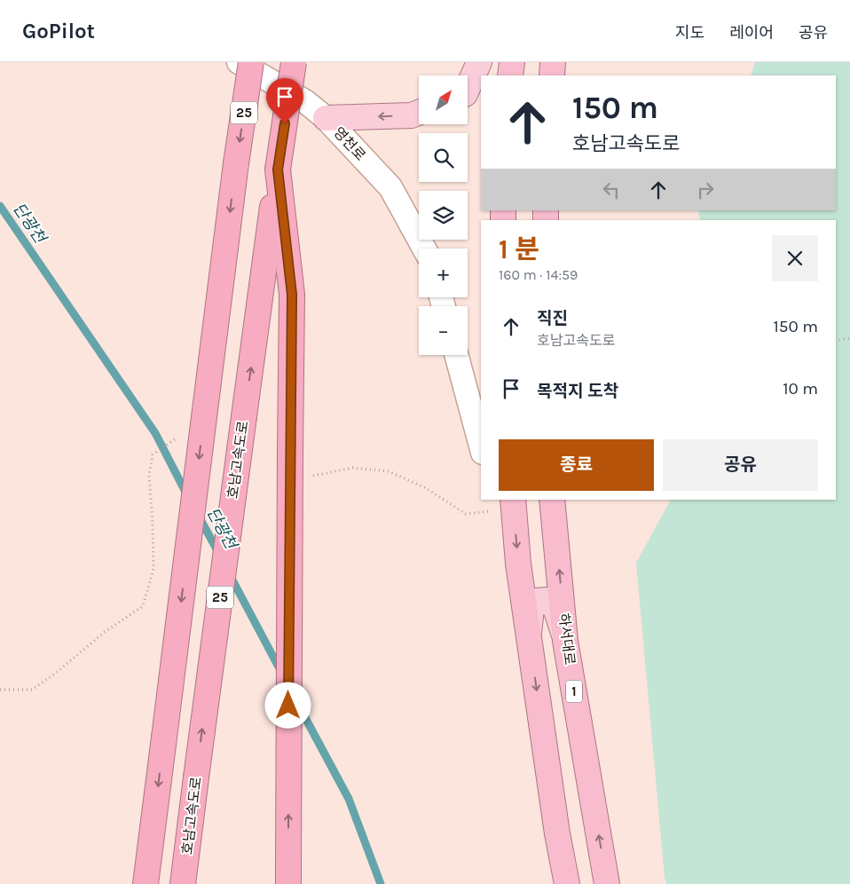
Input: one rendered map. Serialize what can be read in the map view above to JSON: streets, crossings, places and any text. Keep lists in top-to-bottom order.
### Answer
{
  "streets": {
    "highway": [
      "25",
      "호남고속도로",
      "하서대로",
      "1"
    ],
    "street": ["영천로"]
  },
  "crossings": [
    ["25", "호남고속도로"]
  ],
  "water": ["단광천"],
  "north": "top right",
  "page": {
    "header": "GoPilot",
    "nav": ["지도", "레이어", "공유"],
    "map_buttons": ["+", "−"],
    "turn": ["150 m", "호남고속도로"],
    "heading": ["1 분", "160 m · 14:59"],
    "list": [
      {
        "name": "직진",
        "note": "호남고속도로",
        "value": "150 m"
      },
      {
        "name": "목적지 도착",
        "value": "10 m"
      }
    ],
    "buttons": ["종료", "공유"]
  }
}
